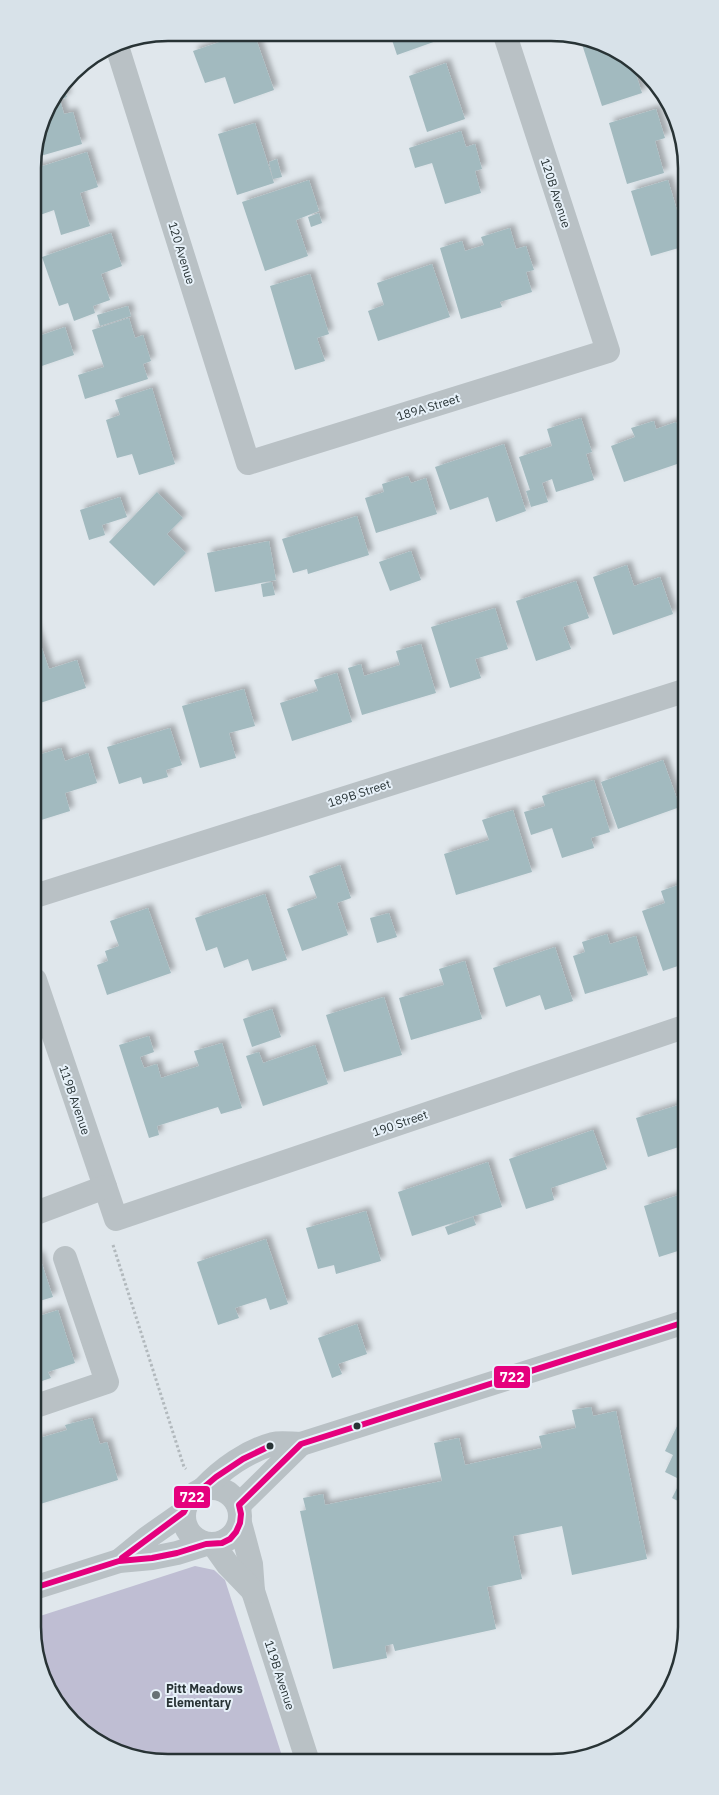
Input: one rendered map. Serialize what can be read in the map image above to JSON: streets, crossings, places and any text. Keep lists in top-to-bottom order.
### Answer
{
  "streets": {
    "street": [
      "120B Avenue",
      "120 Avenue",
      "189A Street",
      "189B Street",
      "119B Avenue",
      "190 Street"
    ]
  },
  "crossings": [
    ["120B Avenue", "189A Street"],
    ["120 Avenue", "189A Street"],
    ["119B Avenue", "190 Street"]
  ],
  "places": ["Pitt Meadows Elementary"],
  "lines": ["transit line 722"]
}
